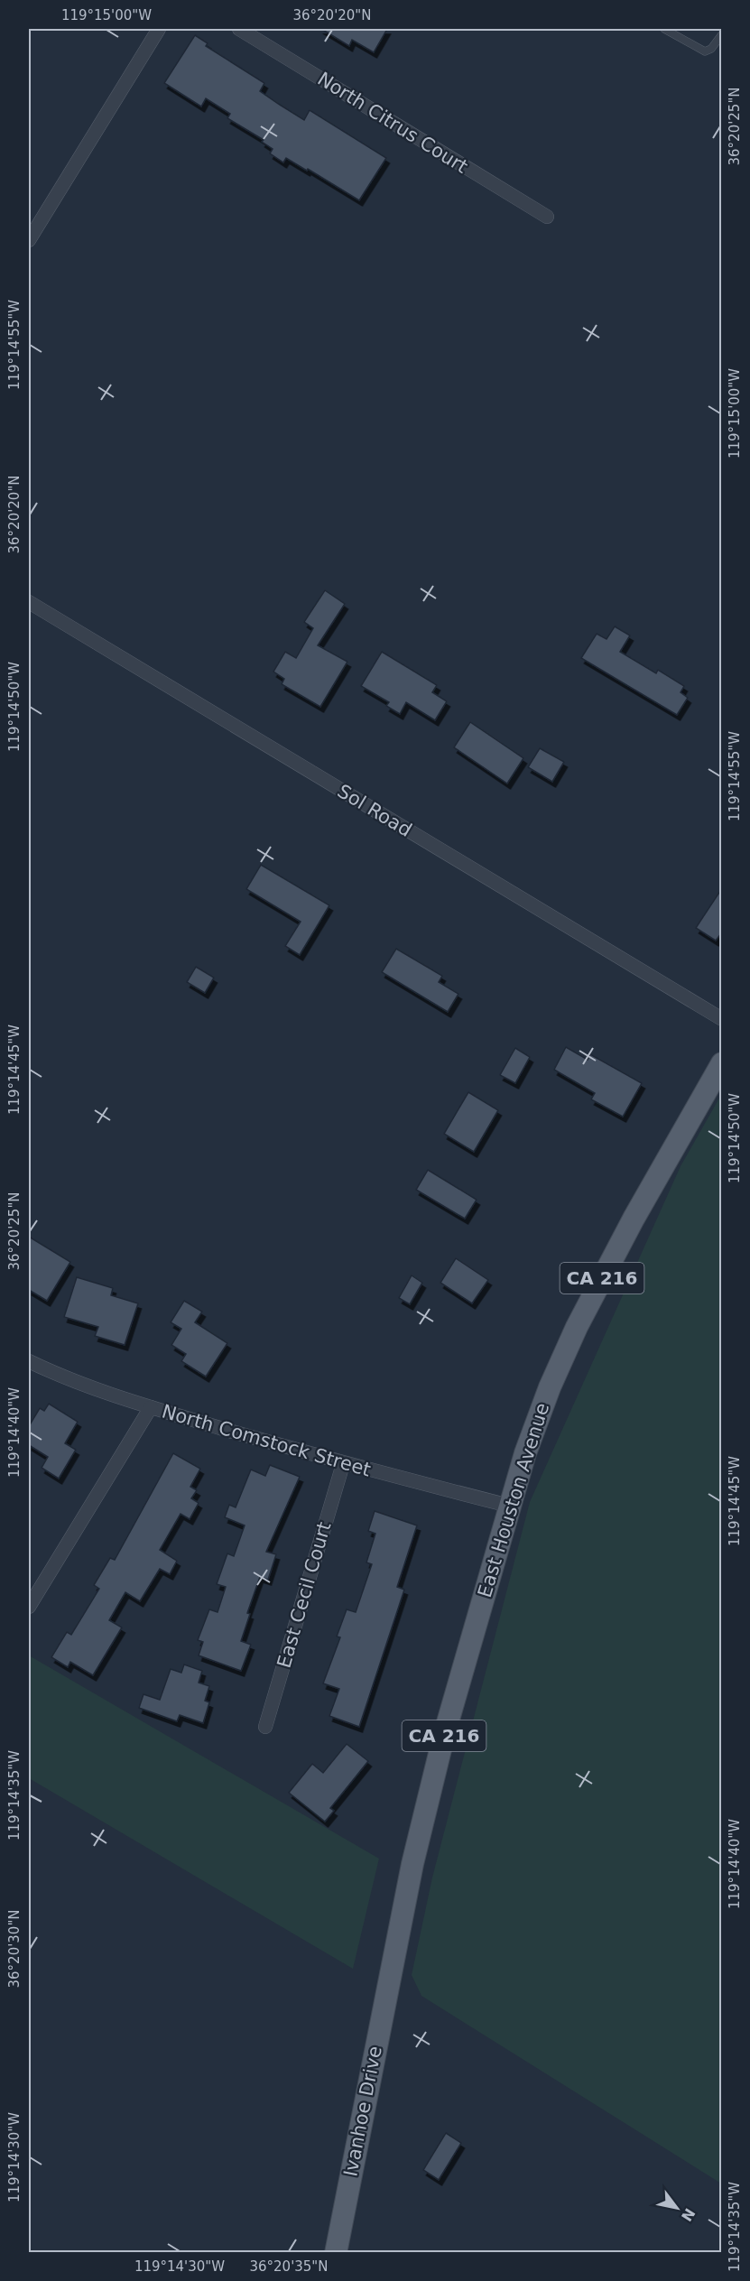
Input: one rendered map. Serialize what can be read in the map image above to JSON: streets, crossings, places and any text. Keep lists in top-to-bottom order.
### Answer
{
  "streets": {
    "main road": ["CA 216", "East Houston Avenue", "Ivanhoe Drive"],
    "street": [
      "North Citrus Court",
      "Sol Road",
      "North Comstock Street",
      "East Cecil Court"
    ]
  },
  "crossings": [
    ["North Comstock Street", "East Houston Avenue"],
    ["North Comstock Street", "East Cecil Court"],
    ["East Houston Avenue", "Ivanhoe Drive"]
  ],
  "north": "bottom right",
  "coordinates": [
    "119°15'00\"W",
    "36°20'20\"N",
    "36°20'25\"N",
    "119°14'55\"W",
    "119°14'50\"W",
    "119°14'45\"W",
    "119°14'40\"W",
    "119°14'35\"W",
    "36°20'30\"N",
    "119°14'30\"W",
    "36°20'35\"N"
  ]
}
